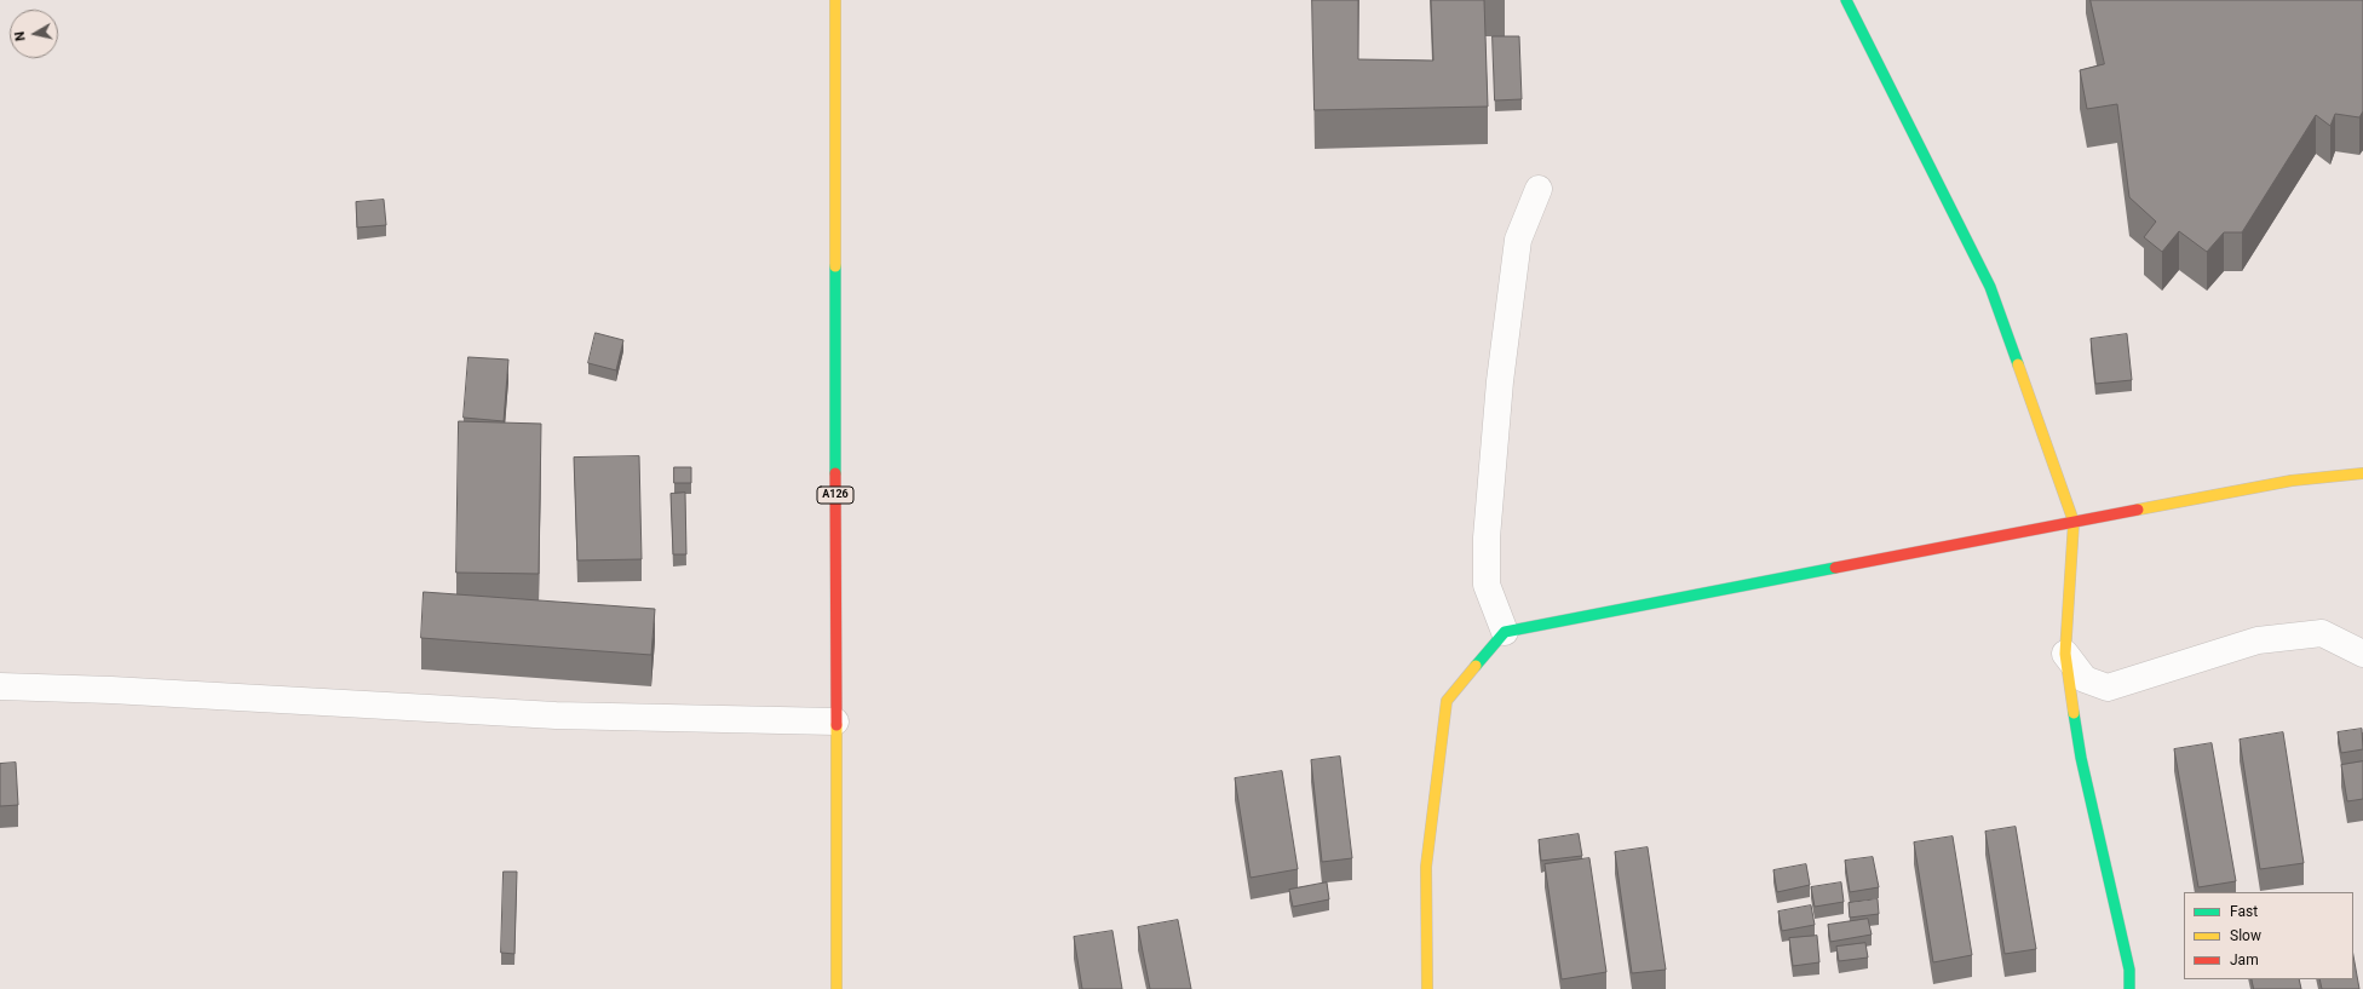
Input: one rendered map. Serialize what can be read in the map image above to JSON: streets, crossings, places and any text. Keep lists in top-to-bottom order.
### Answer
{
  "streets": {
    "main road": ["A126"]
  },
  "legend": ["Fast", "Slow", "Jam"],
  "north": "left"
}
